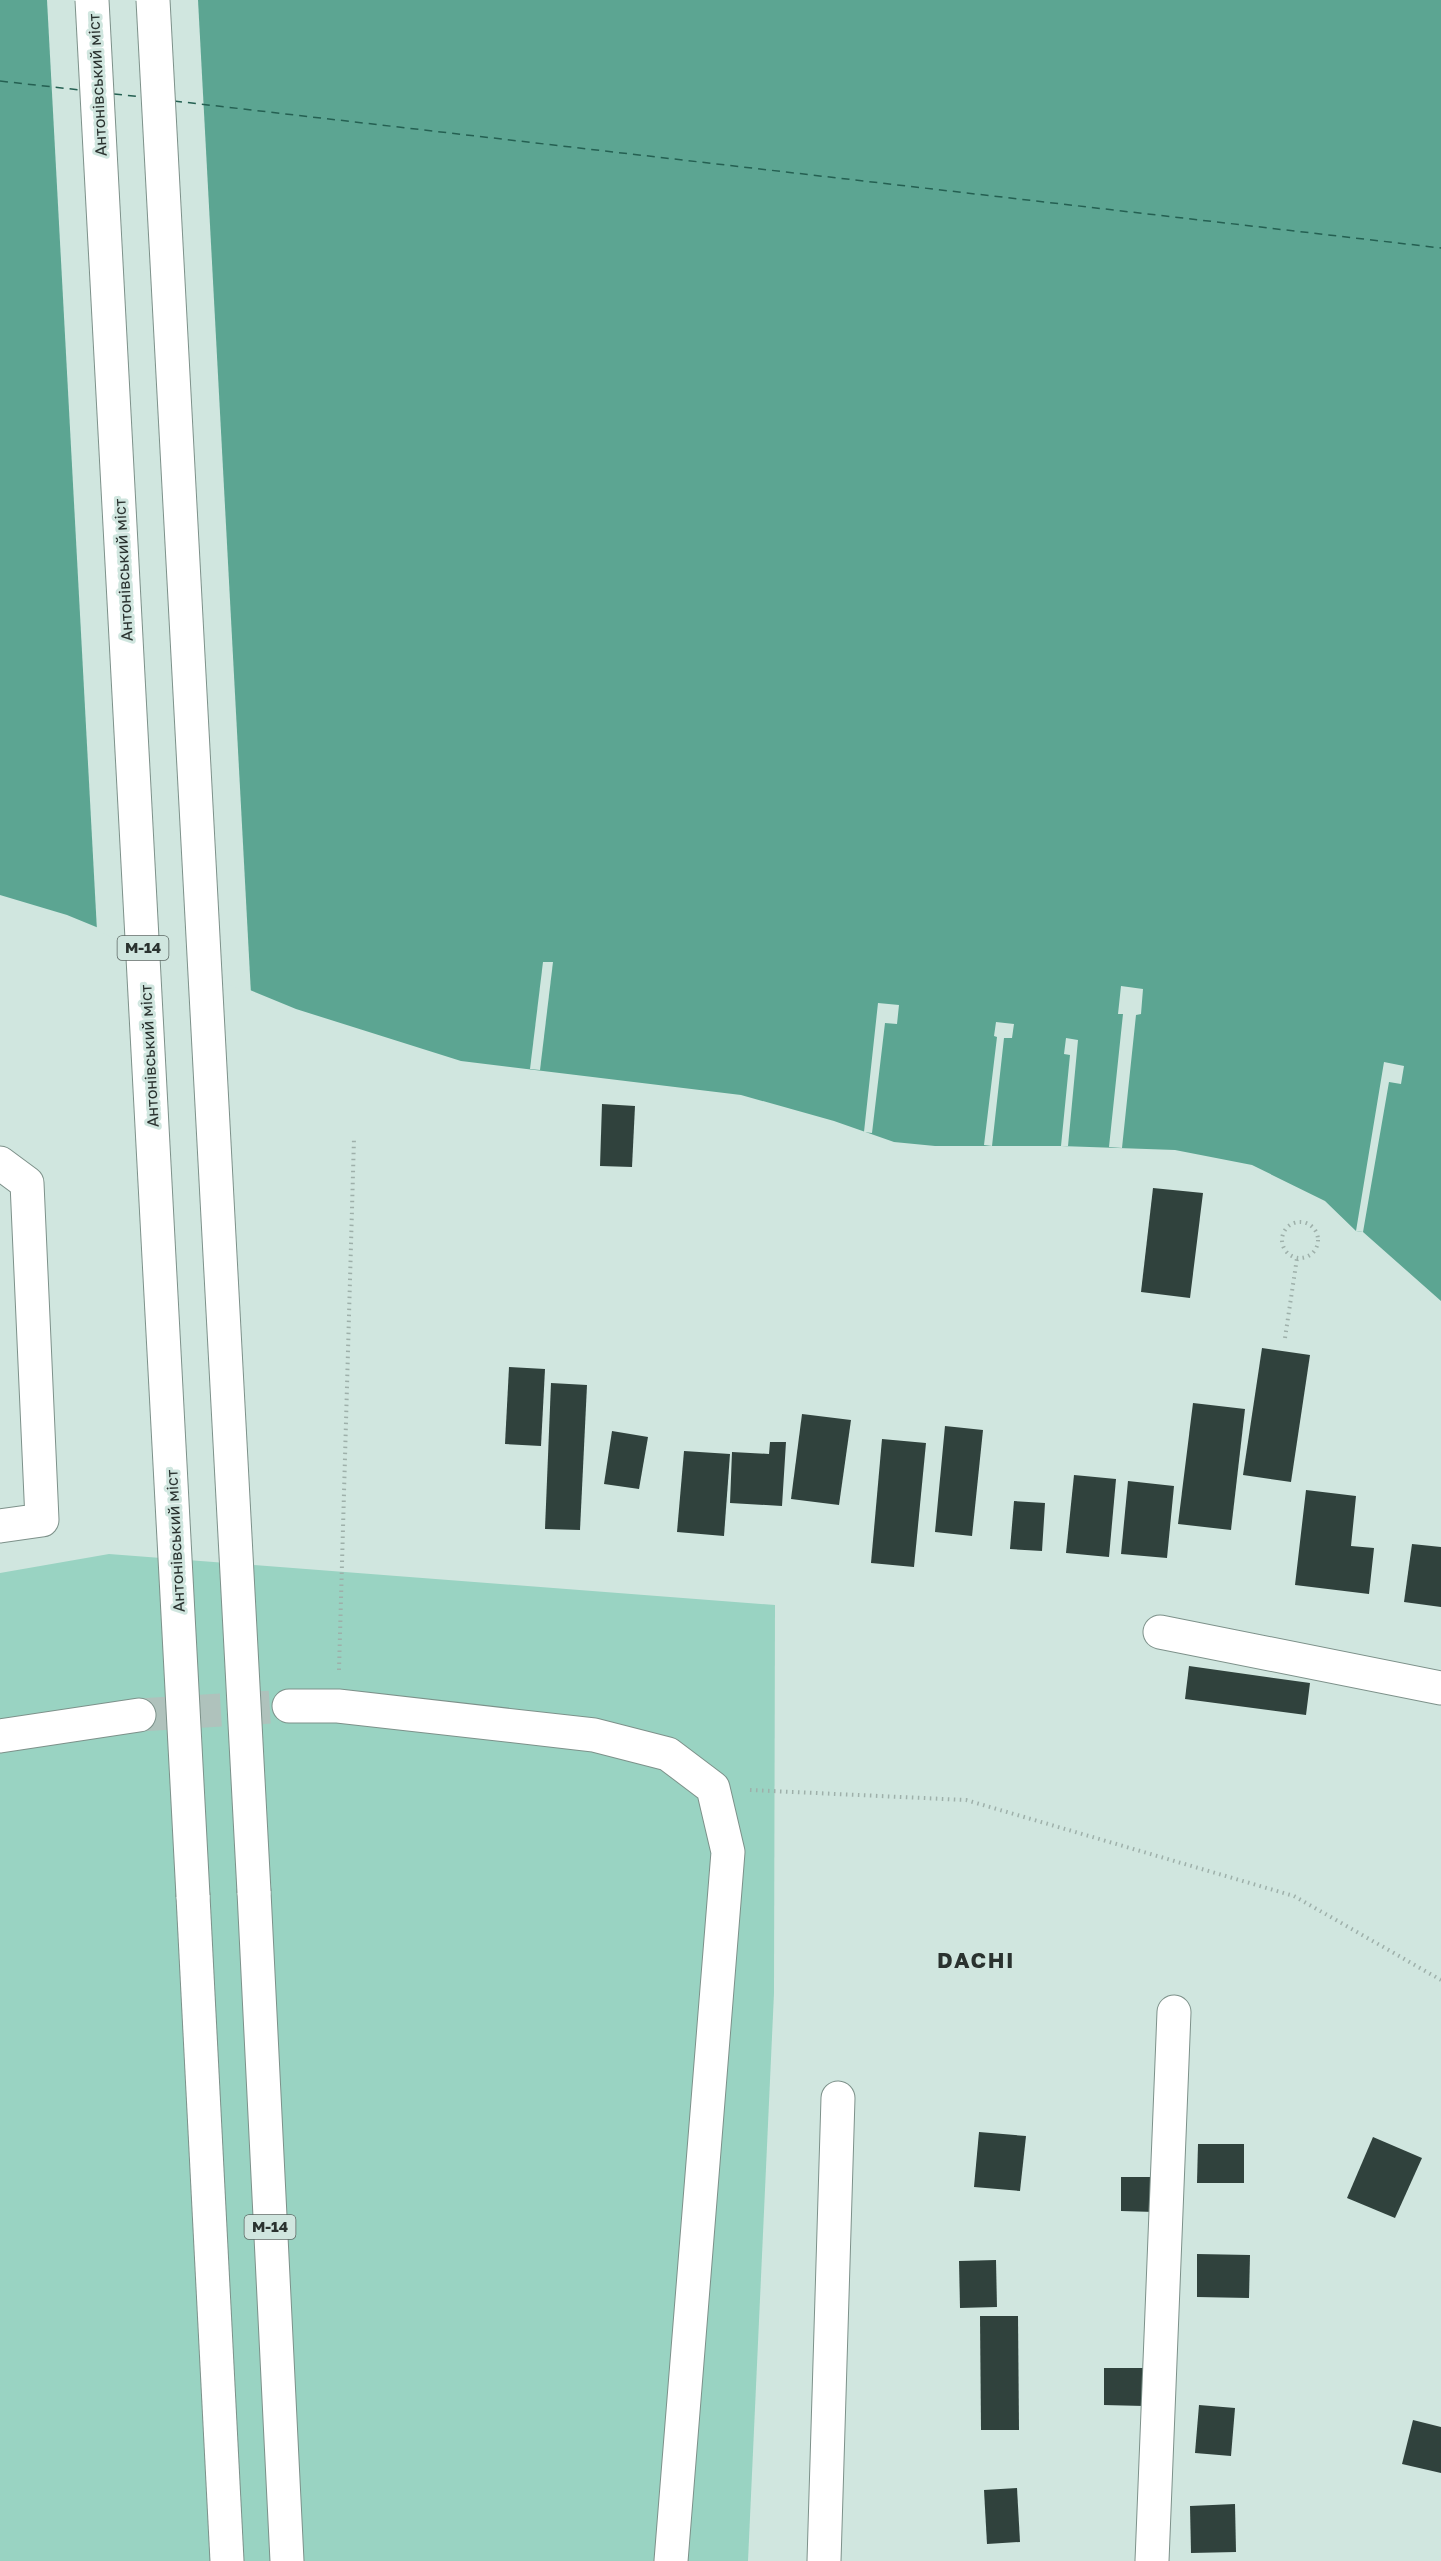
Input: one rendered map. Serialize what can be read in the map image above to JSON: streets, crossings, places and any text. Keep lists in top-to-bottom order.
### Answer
{
  "streets": {
    "main road": ["Антонівський міст", "М-14"]
  },
  "districts": ["DACHI"]
}
